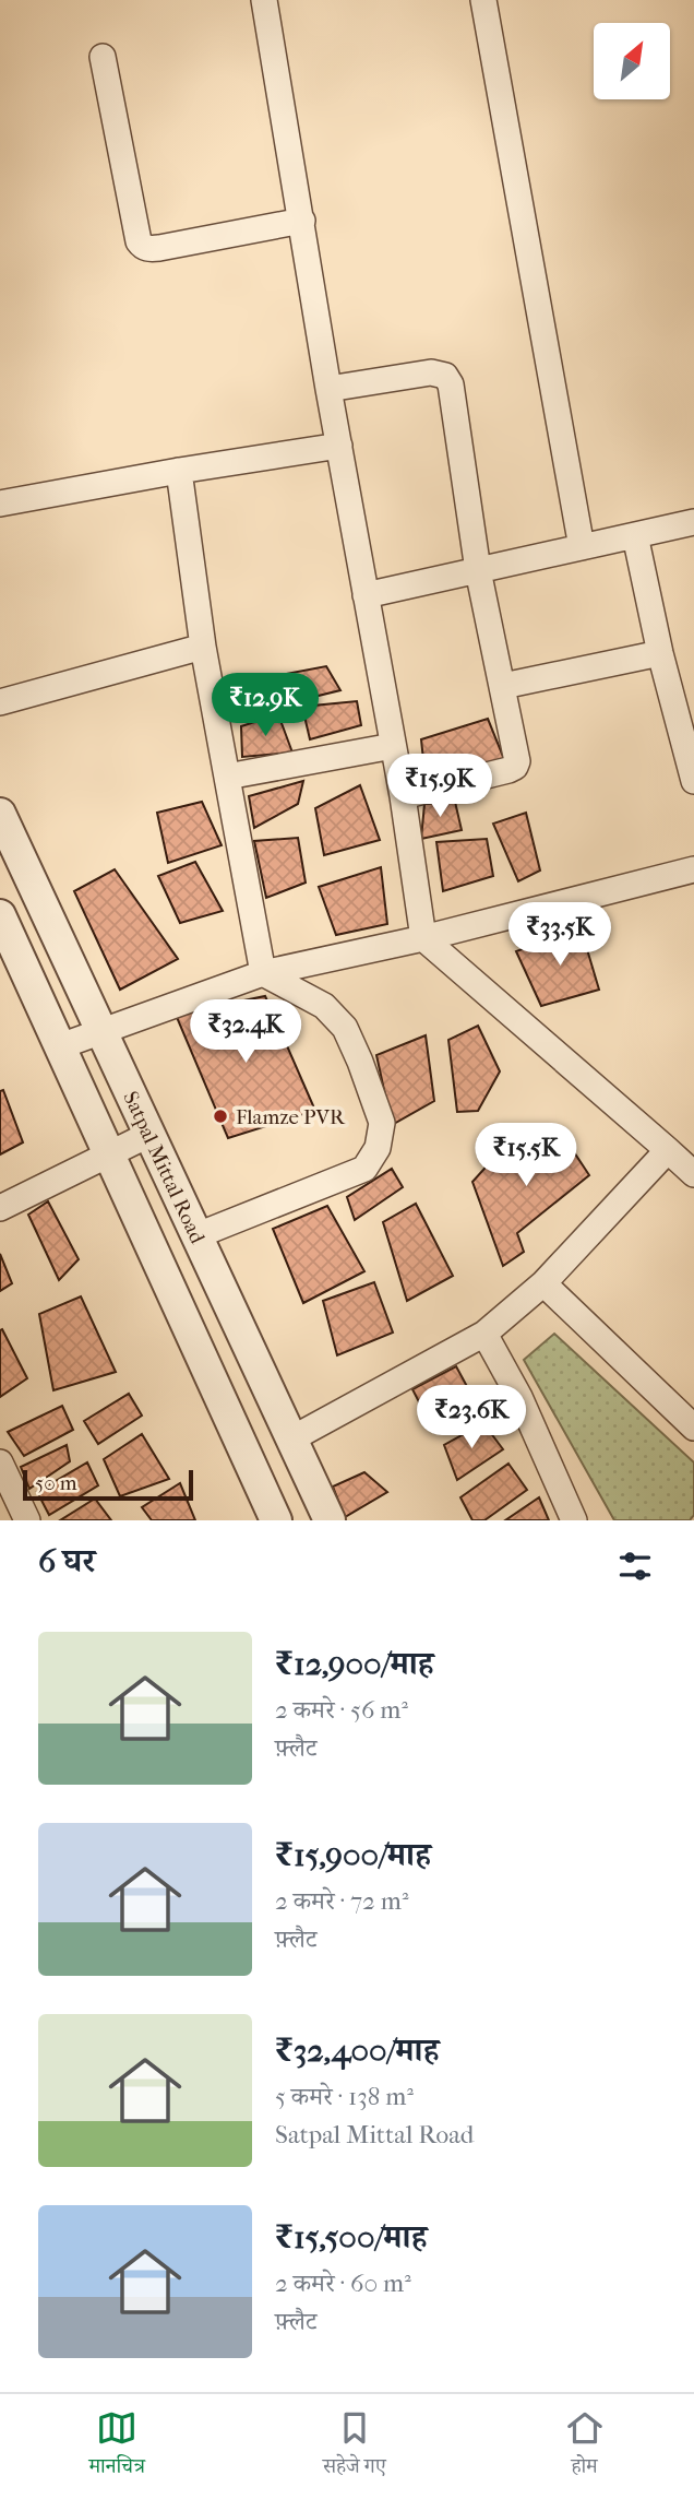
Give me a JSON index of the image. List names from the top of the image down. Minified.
{"streets":{"street":["Satpal Mittal Road"]},"places":["Flamze PVR"],"scale_bar":"50 m","north":"top right","page":{"price":["₹12.9K","₹15.9K","₹33.5K","₹32.4K","₹15.5K","₹23.6K"],"scale":"50 m","heading":"6 घर","list":[{"name":"₹12,900/माह","note":"2 कमरे · 56 m² · फ़्लैट"},{"name":"₹15,900/माह","note":"2 कमरे · 72 m² · फ़्लैट"},{"name":"₹32,400/माह","note":"5 कमरे · 138 m² · Satpal Mittal Road"},{"name":"₹15,500/माह","note":"2 कमरे · 60 m² · फ़्लैट"}],"tabs":["मानचित्र","सहेजे गए","होम"]}}
